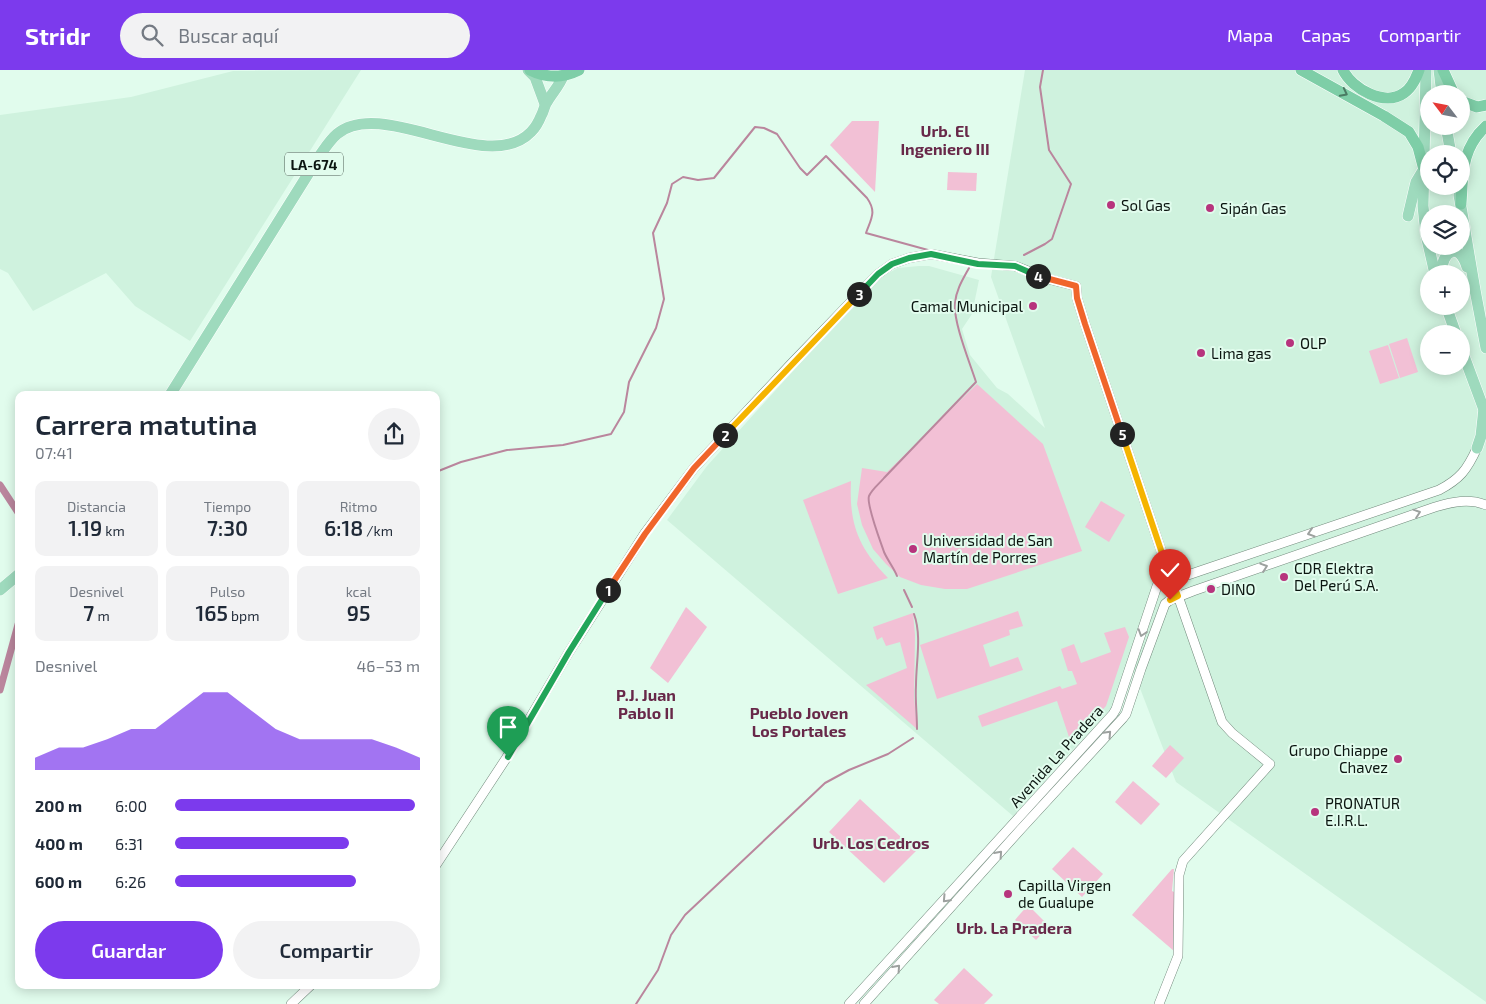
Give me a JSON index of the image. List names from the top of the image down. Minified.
{"streets":{"main road":["LA-674"],"street":["Avenida La Pradera"]},"districts":["Urb. El Ingeniero III","P.J. Juan Pablo II","Pueblo Joven Los Portales","Urb. Los Cedros","Urb. La Pradera"],"places":["Sol Gas","Sipán Gas","Camal Municipal","OLP","Lima gas","Universidad de San Martín de Porres","CDR Elektra Del Perú S.A.","DINO","Grupo Chiappe Chavez","PRONATUR E.I.R.L.","Capilla Virgen de Gualupe"],"north":"top left","page":{"header":"Stridr","search":"Buscar aquí","nav":["Mapa","Capas","Compartir"],"map_buttons":["+","−"],"pins":["4","3","5","2","1"],"heading":["Carrera matutina","07:41"],"stats":[["Distancia","1.19 km"],["Tiempo","7:30"],["Ritmo","6:18 /km"],["Desnivel","7 m"],["Pulso","165 bpm"],["kcal","95"]],"chart":["Desnivel","46–53 m"],"list":[{"name":"200 m","note":"6:00"},{"name":"400 m","note":"6:31"},{"name":"600 m","note":"6:26"}],"buttons":["Guardar","Compartir"]}}
